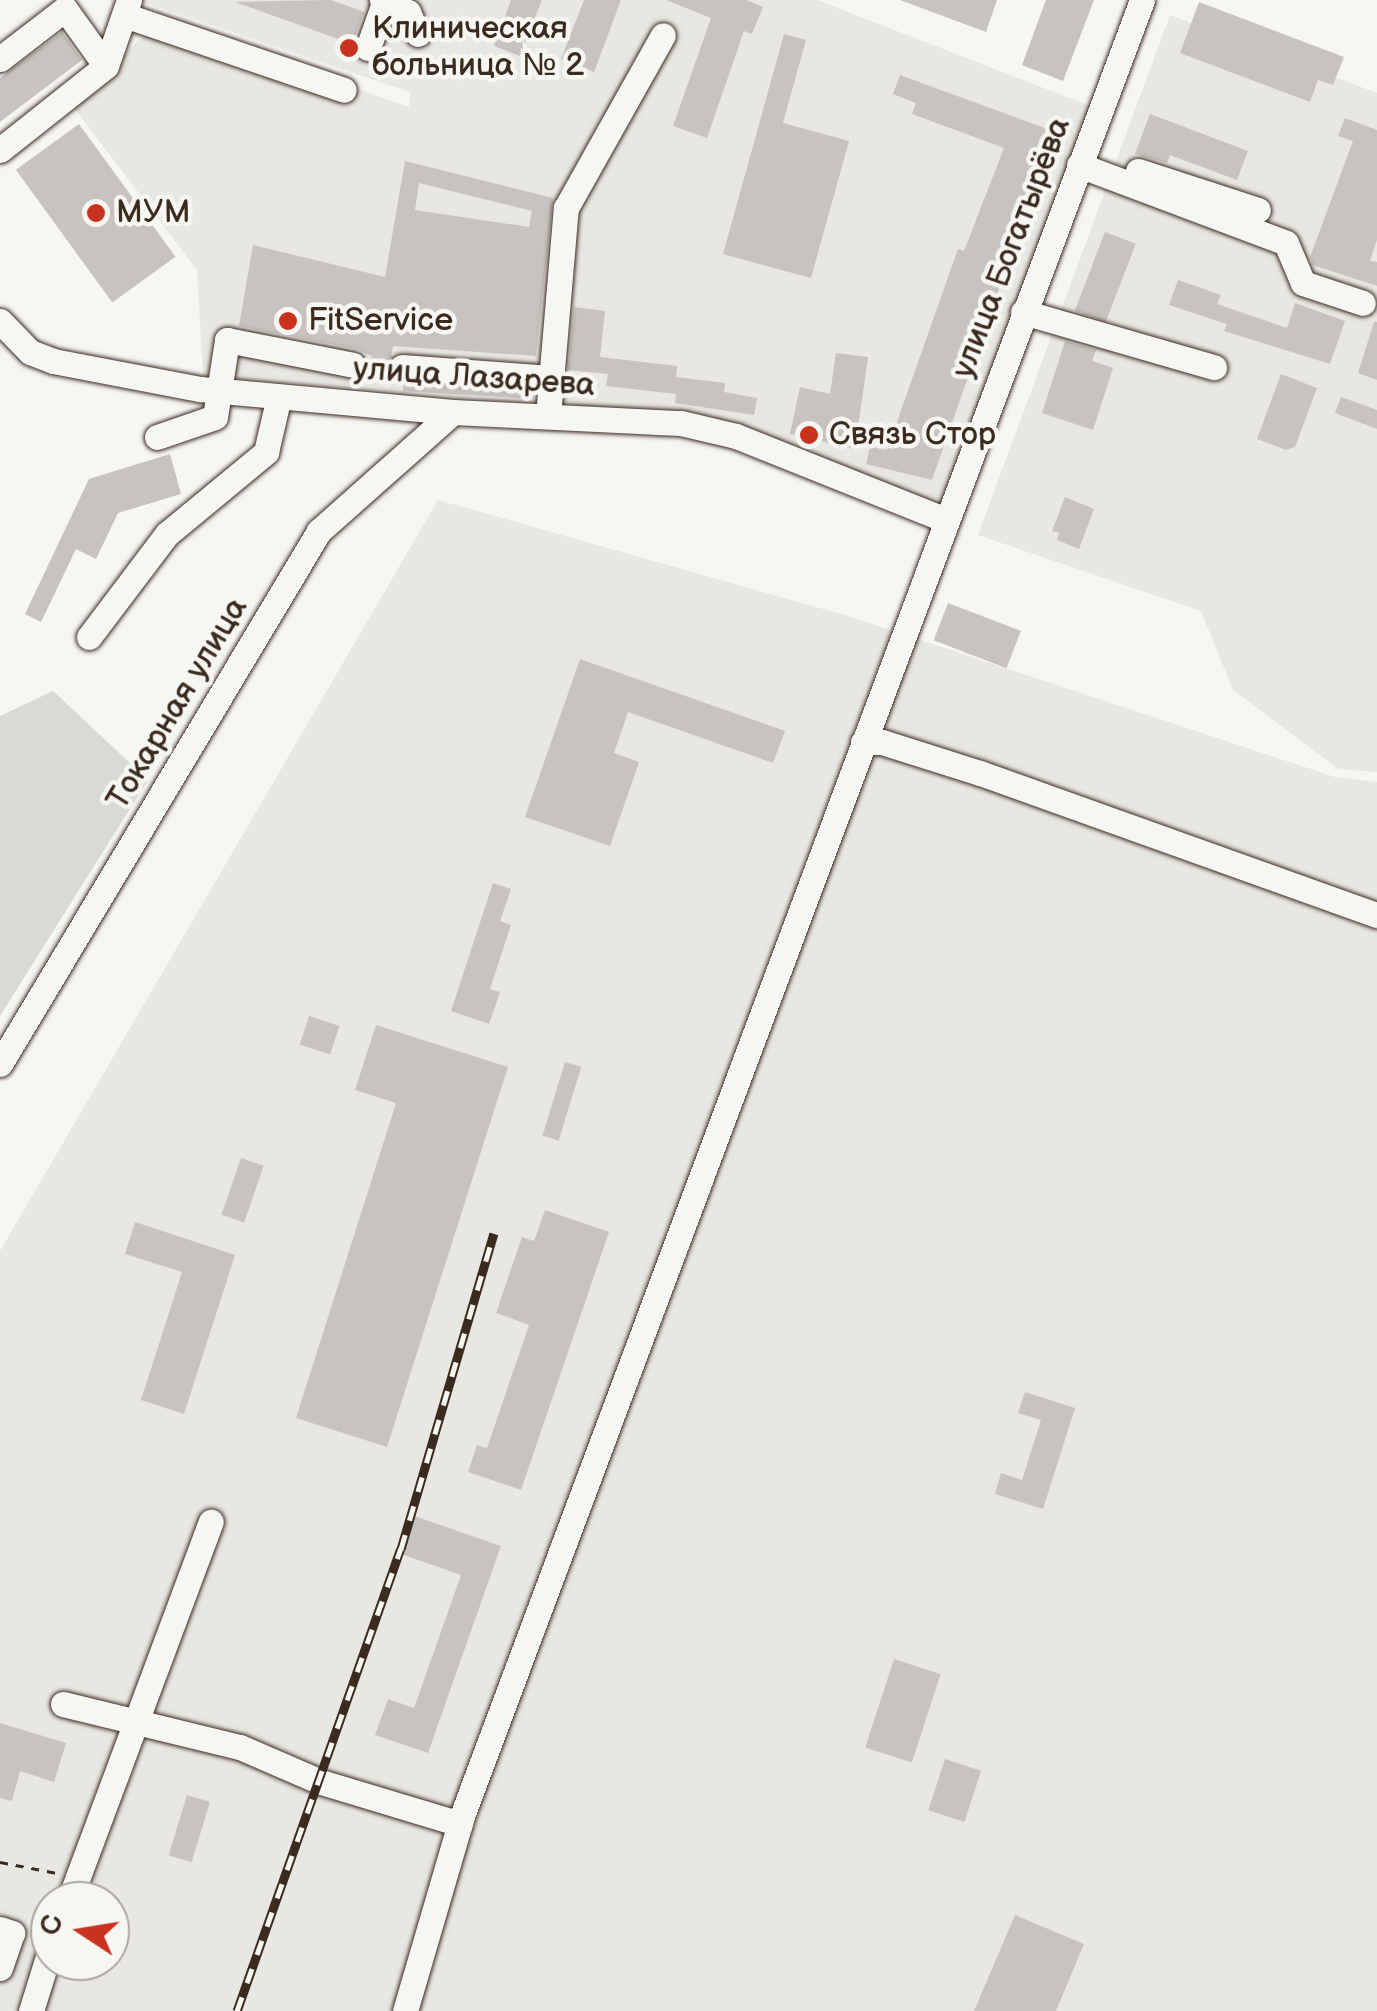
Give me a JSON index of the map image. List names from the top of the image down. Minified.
{"streets":{"street":["улица Богатырёва","улица Лазарева","Токарная улица"]},"crossings":[["улица Богатырёва","улица Лазарева"],["улица Лазарева","Токарная улица"]],"places":["Клиническая больница № 2","МУМ","FitService","Связь Стор"],"north":"left"}
